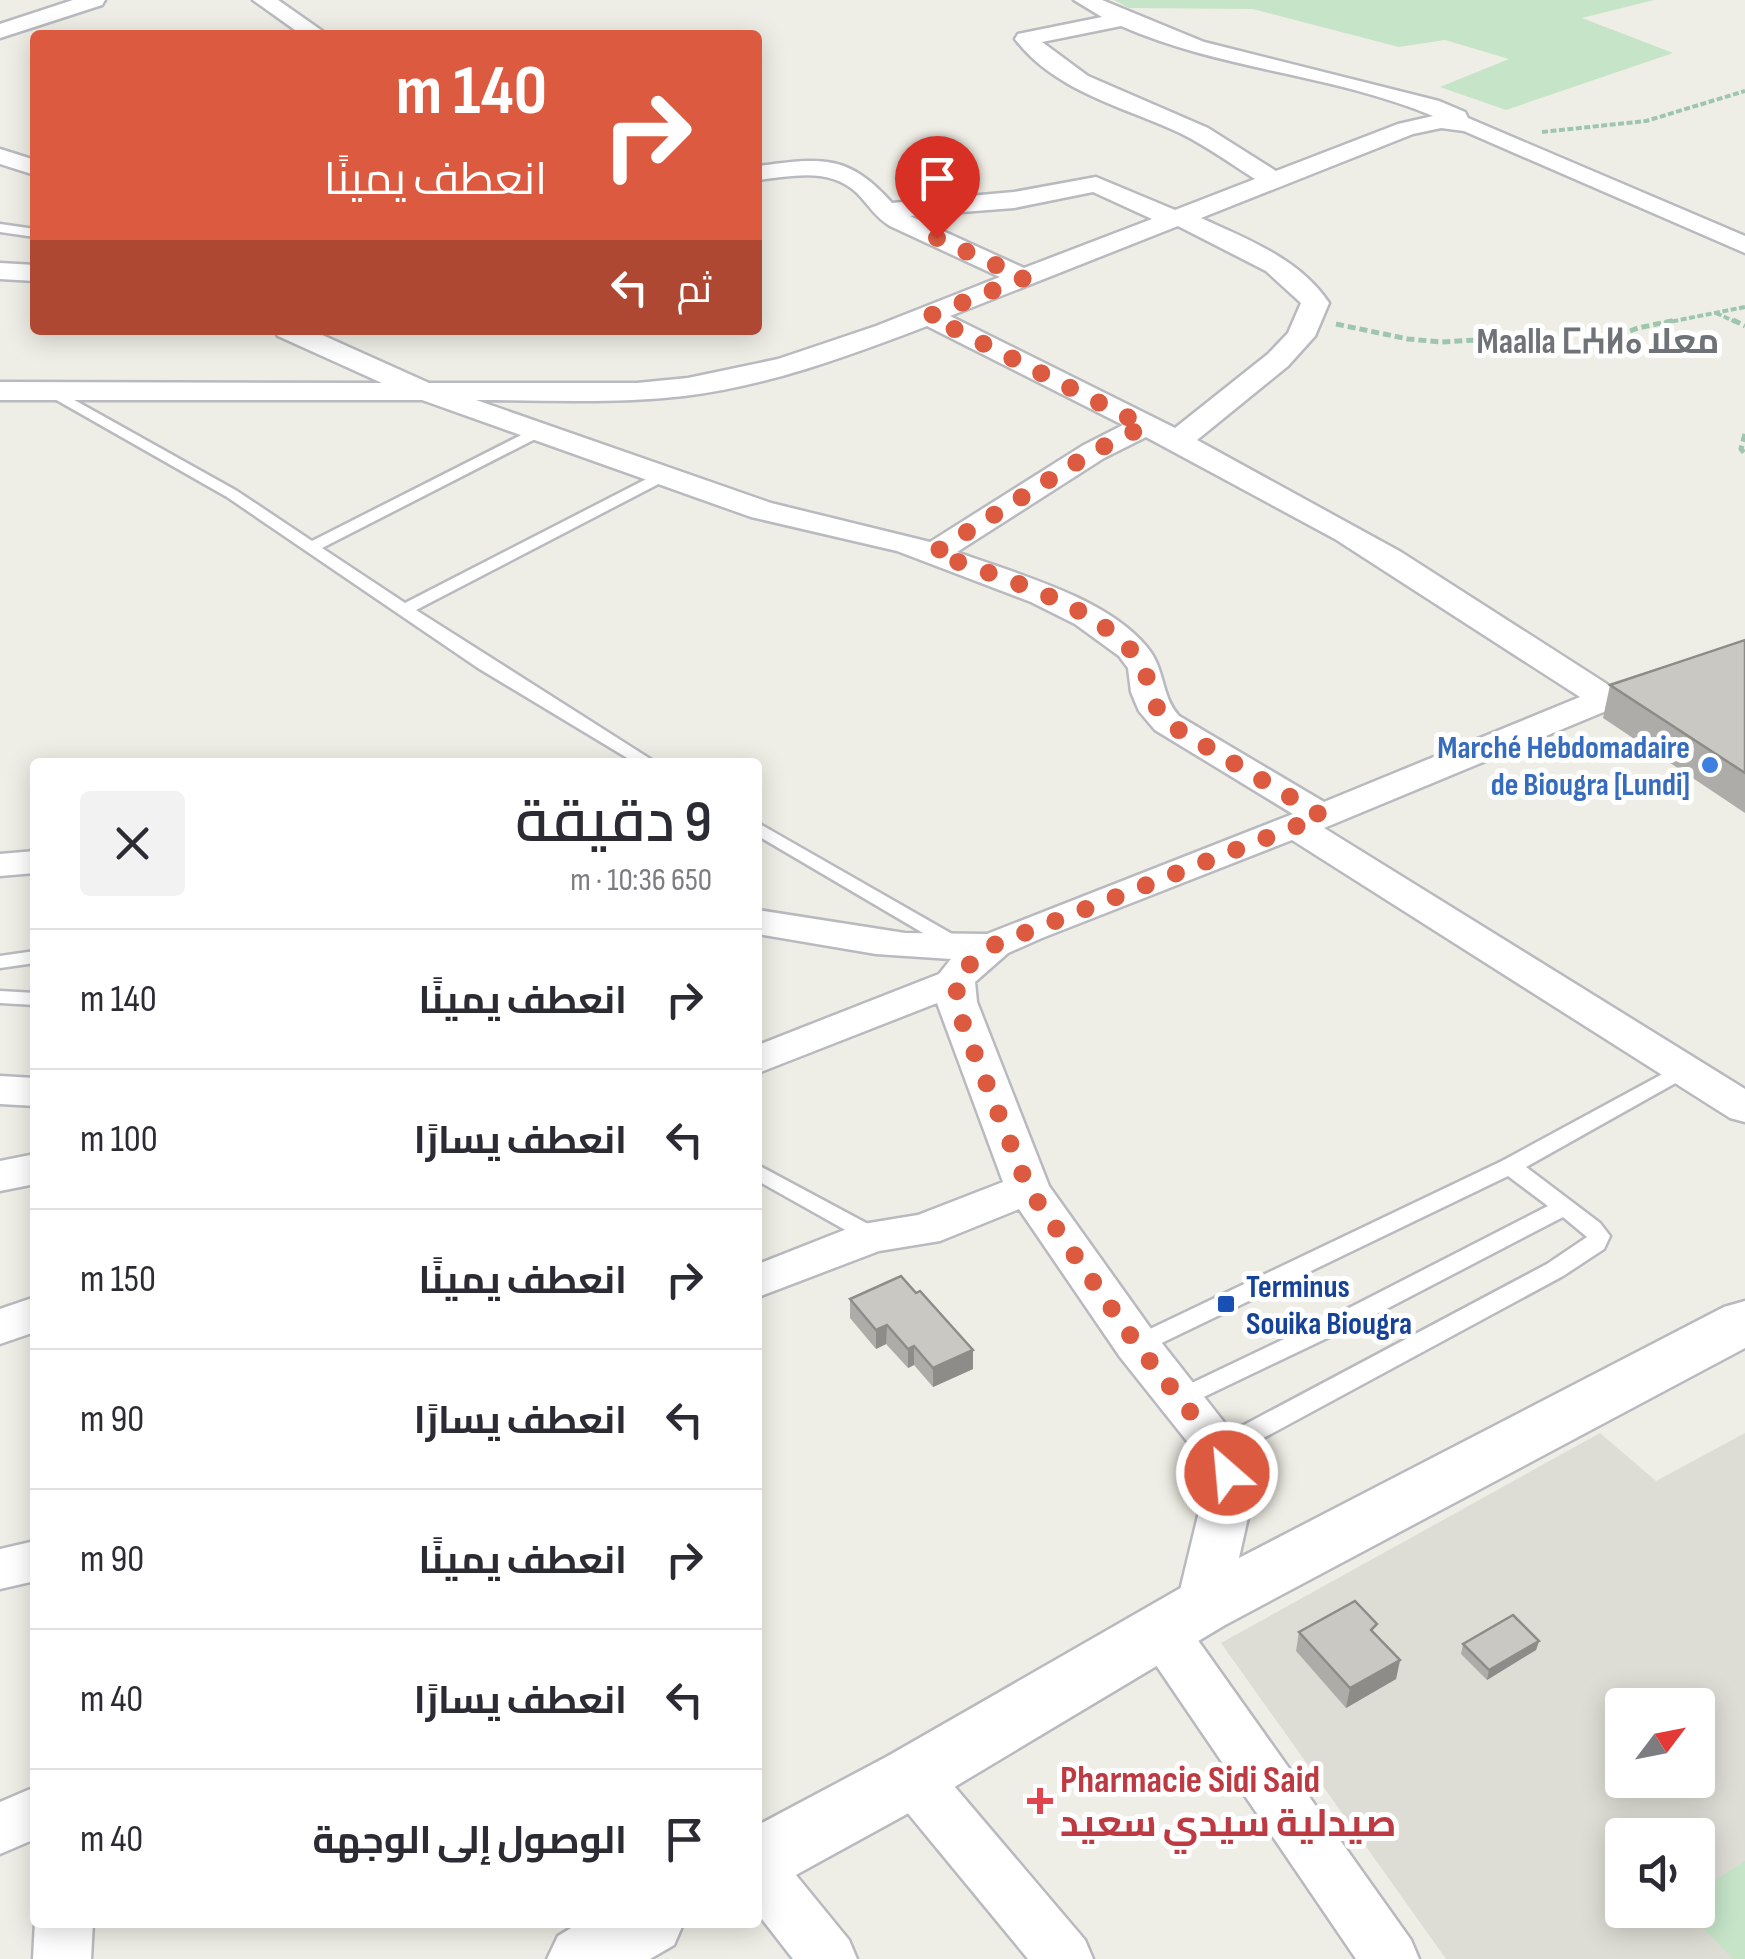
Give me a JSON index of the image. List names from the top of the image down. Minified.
{"districts":["Maalla ⵎⵄⵍⴰ معلا"],"places":{"other":["Marché Hebdomadaire de Biougra [Lundi]"],"transit":["Terminus Souika Biougra"],"health":["Pharmacie Sidi Said صيدلية سيدي سعيد"]},"north":"top right","page":{"turn":["140 m","انعطف يمينًا"],"then":"ثم","heading":["9 دقيقة","650 m · 10:36"],"list":[{"name":"انعطف يمينًا","value":"140 m"},{"name":"انعطف يسارًا","value":"100 m"},{"name":"انعطف يمينًا","value":"150 m"},{"name":"انعطف يسارًا","value":"90 m"},{"name":"انعطف يمينًا","value":"90 m"},{"name":"انعطف يسارًا","value":"40 m"},{"name":"الوصول إلى الوجهة","value":"40 m"}]}}
